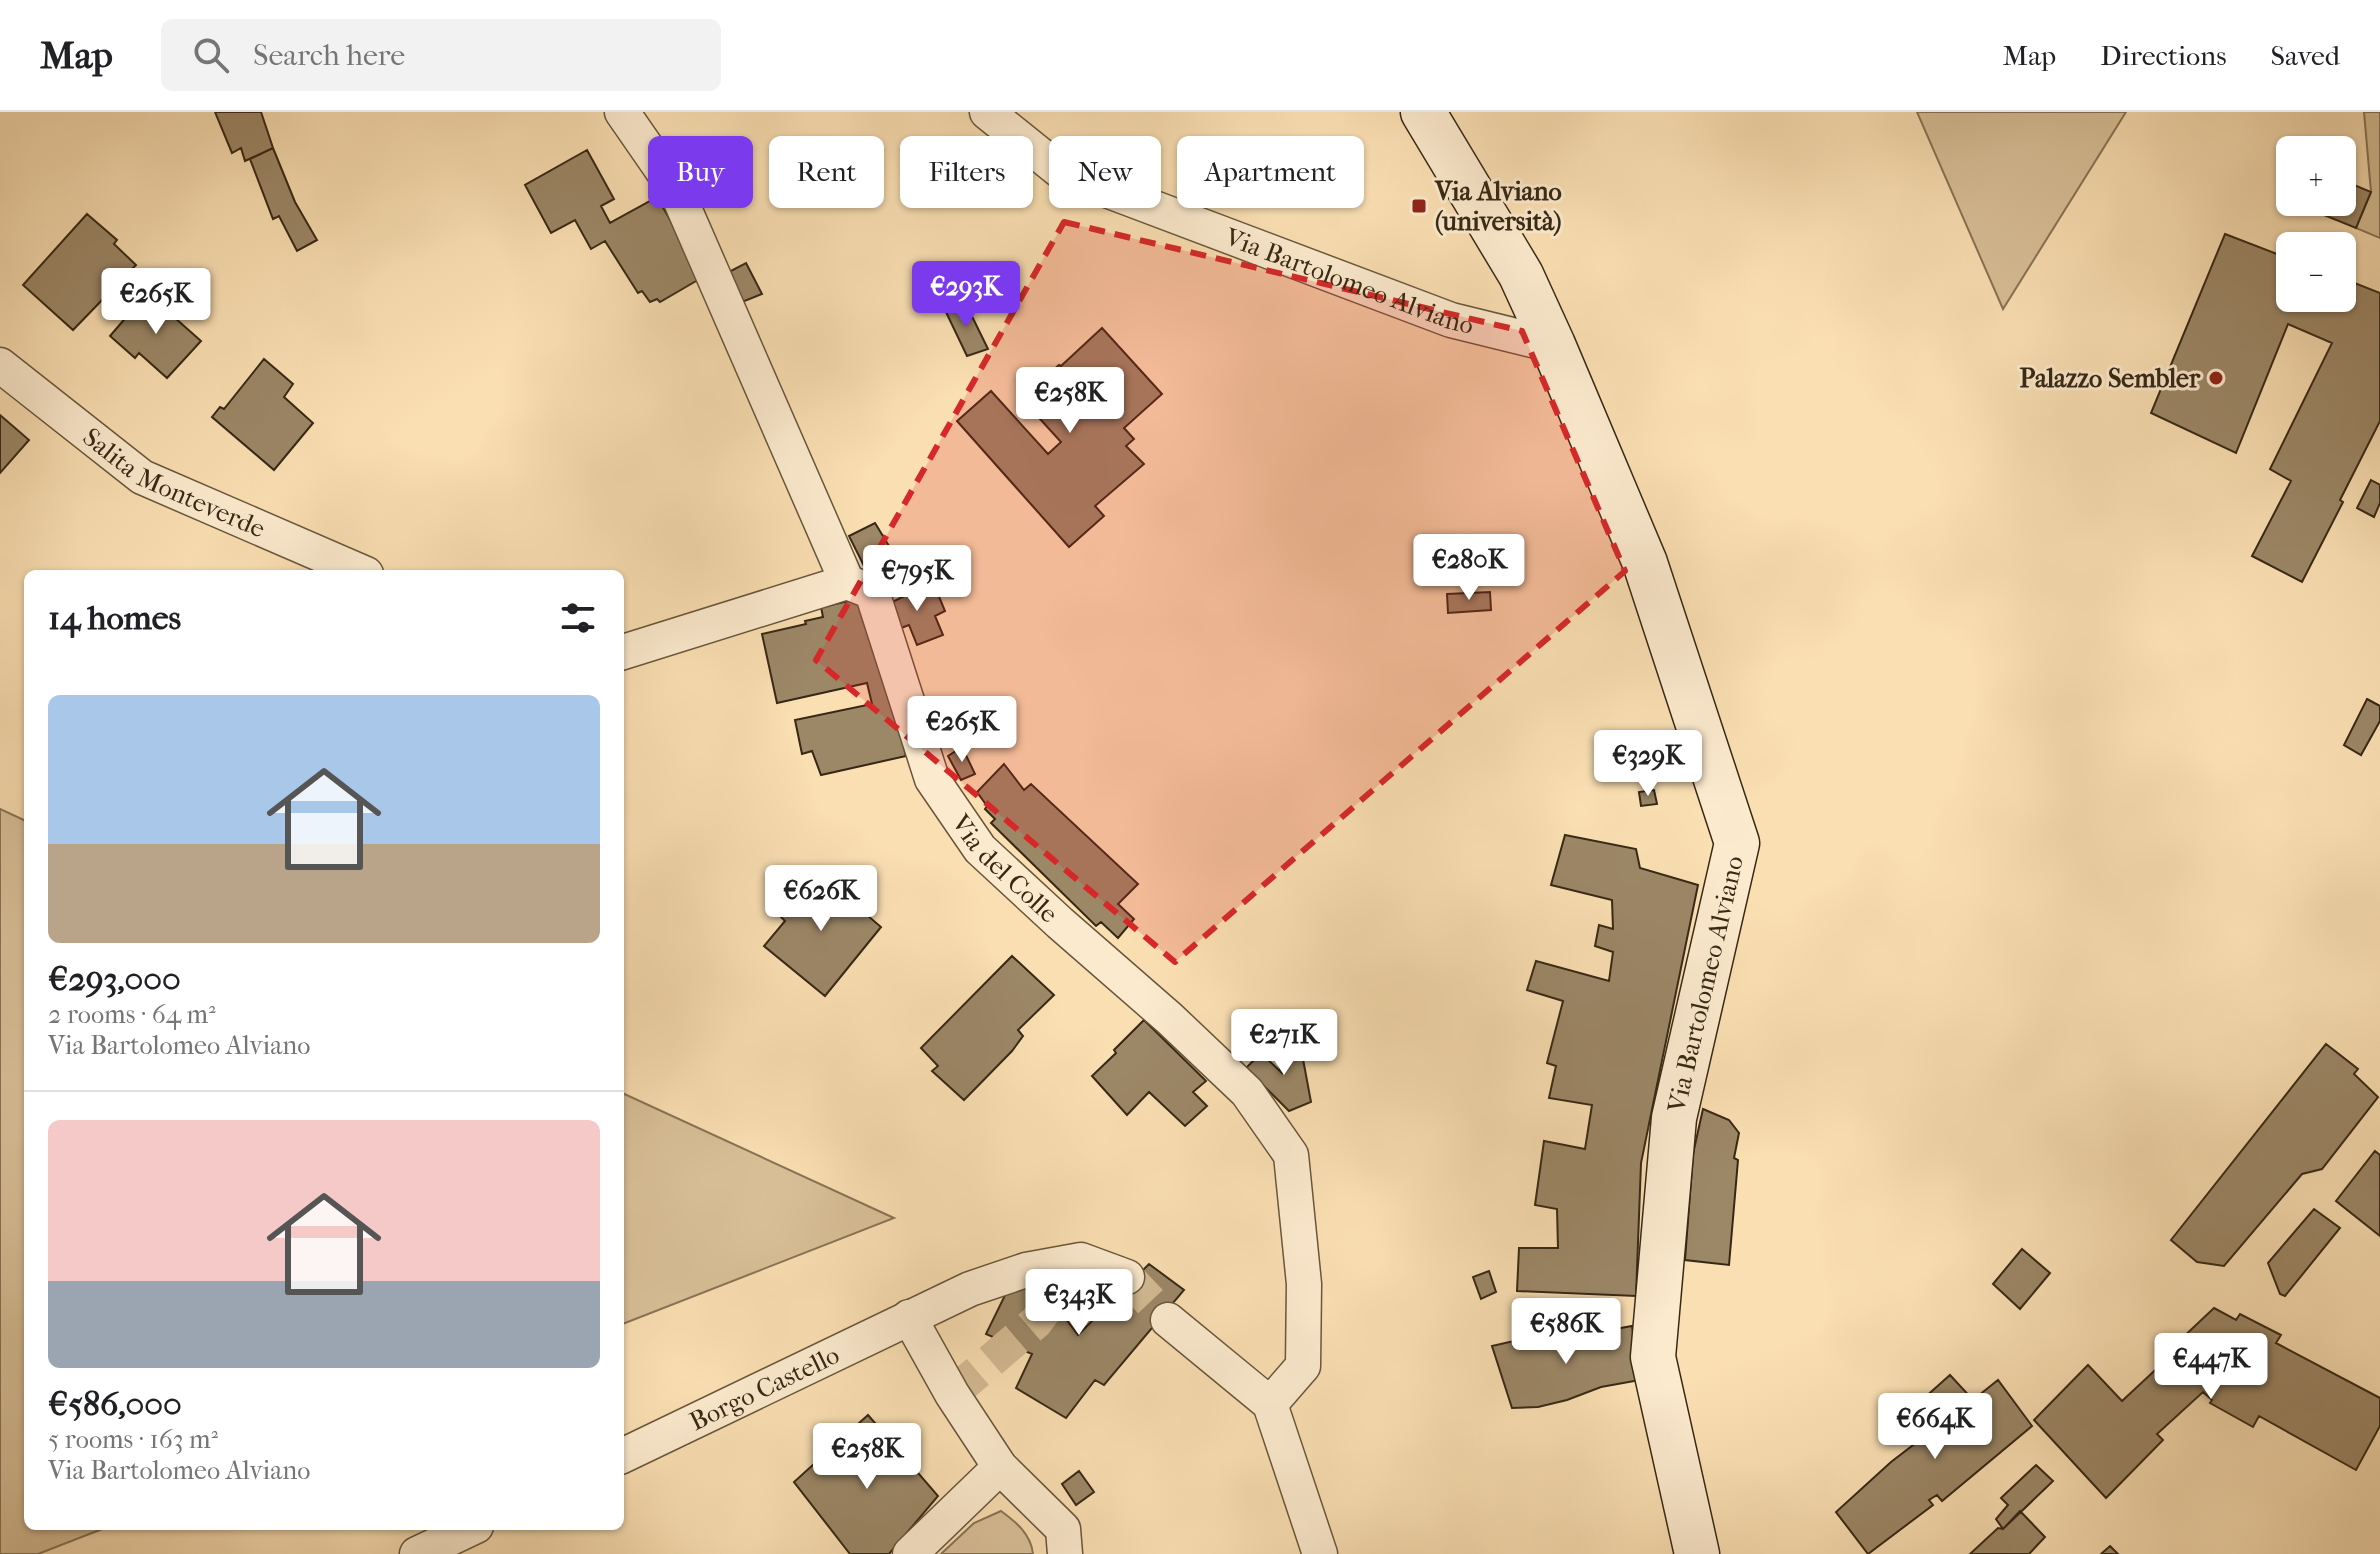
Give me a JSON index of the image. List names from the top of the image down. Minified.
{"streets":{"main road":["Via Bartolomeo Alviano"],"street":["Salita Monteverde","Via del Colle","Borgo Castello"]},"places":{"transit":["Via Alviano (università)"],"other":["Palazzo Sembler"]},"page":{"header":"Map","search":"Search here","nav":["Map","Directions","Saved"],"map_buttons":["+","−"],"chip":["Buy","Rent","Filters","New","Apartment"],"price":["€293K","€265K","€258K","€280K","€795K","€265K","€329K","€626K","€271K","€343K","€586K","€447K","€664K","€258K"],"heading":"14 homes","list":[{"name":"€293,000","note":"2 rooms · 64 m² · Via Bartolomeo Alviano"},{"name":"€586,000","note":"5 rooms · 163 m² · Via Bartolomeo Alviano"}]}}
